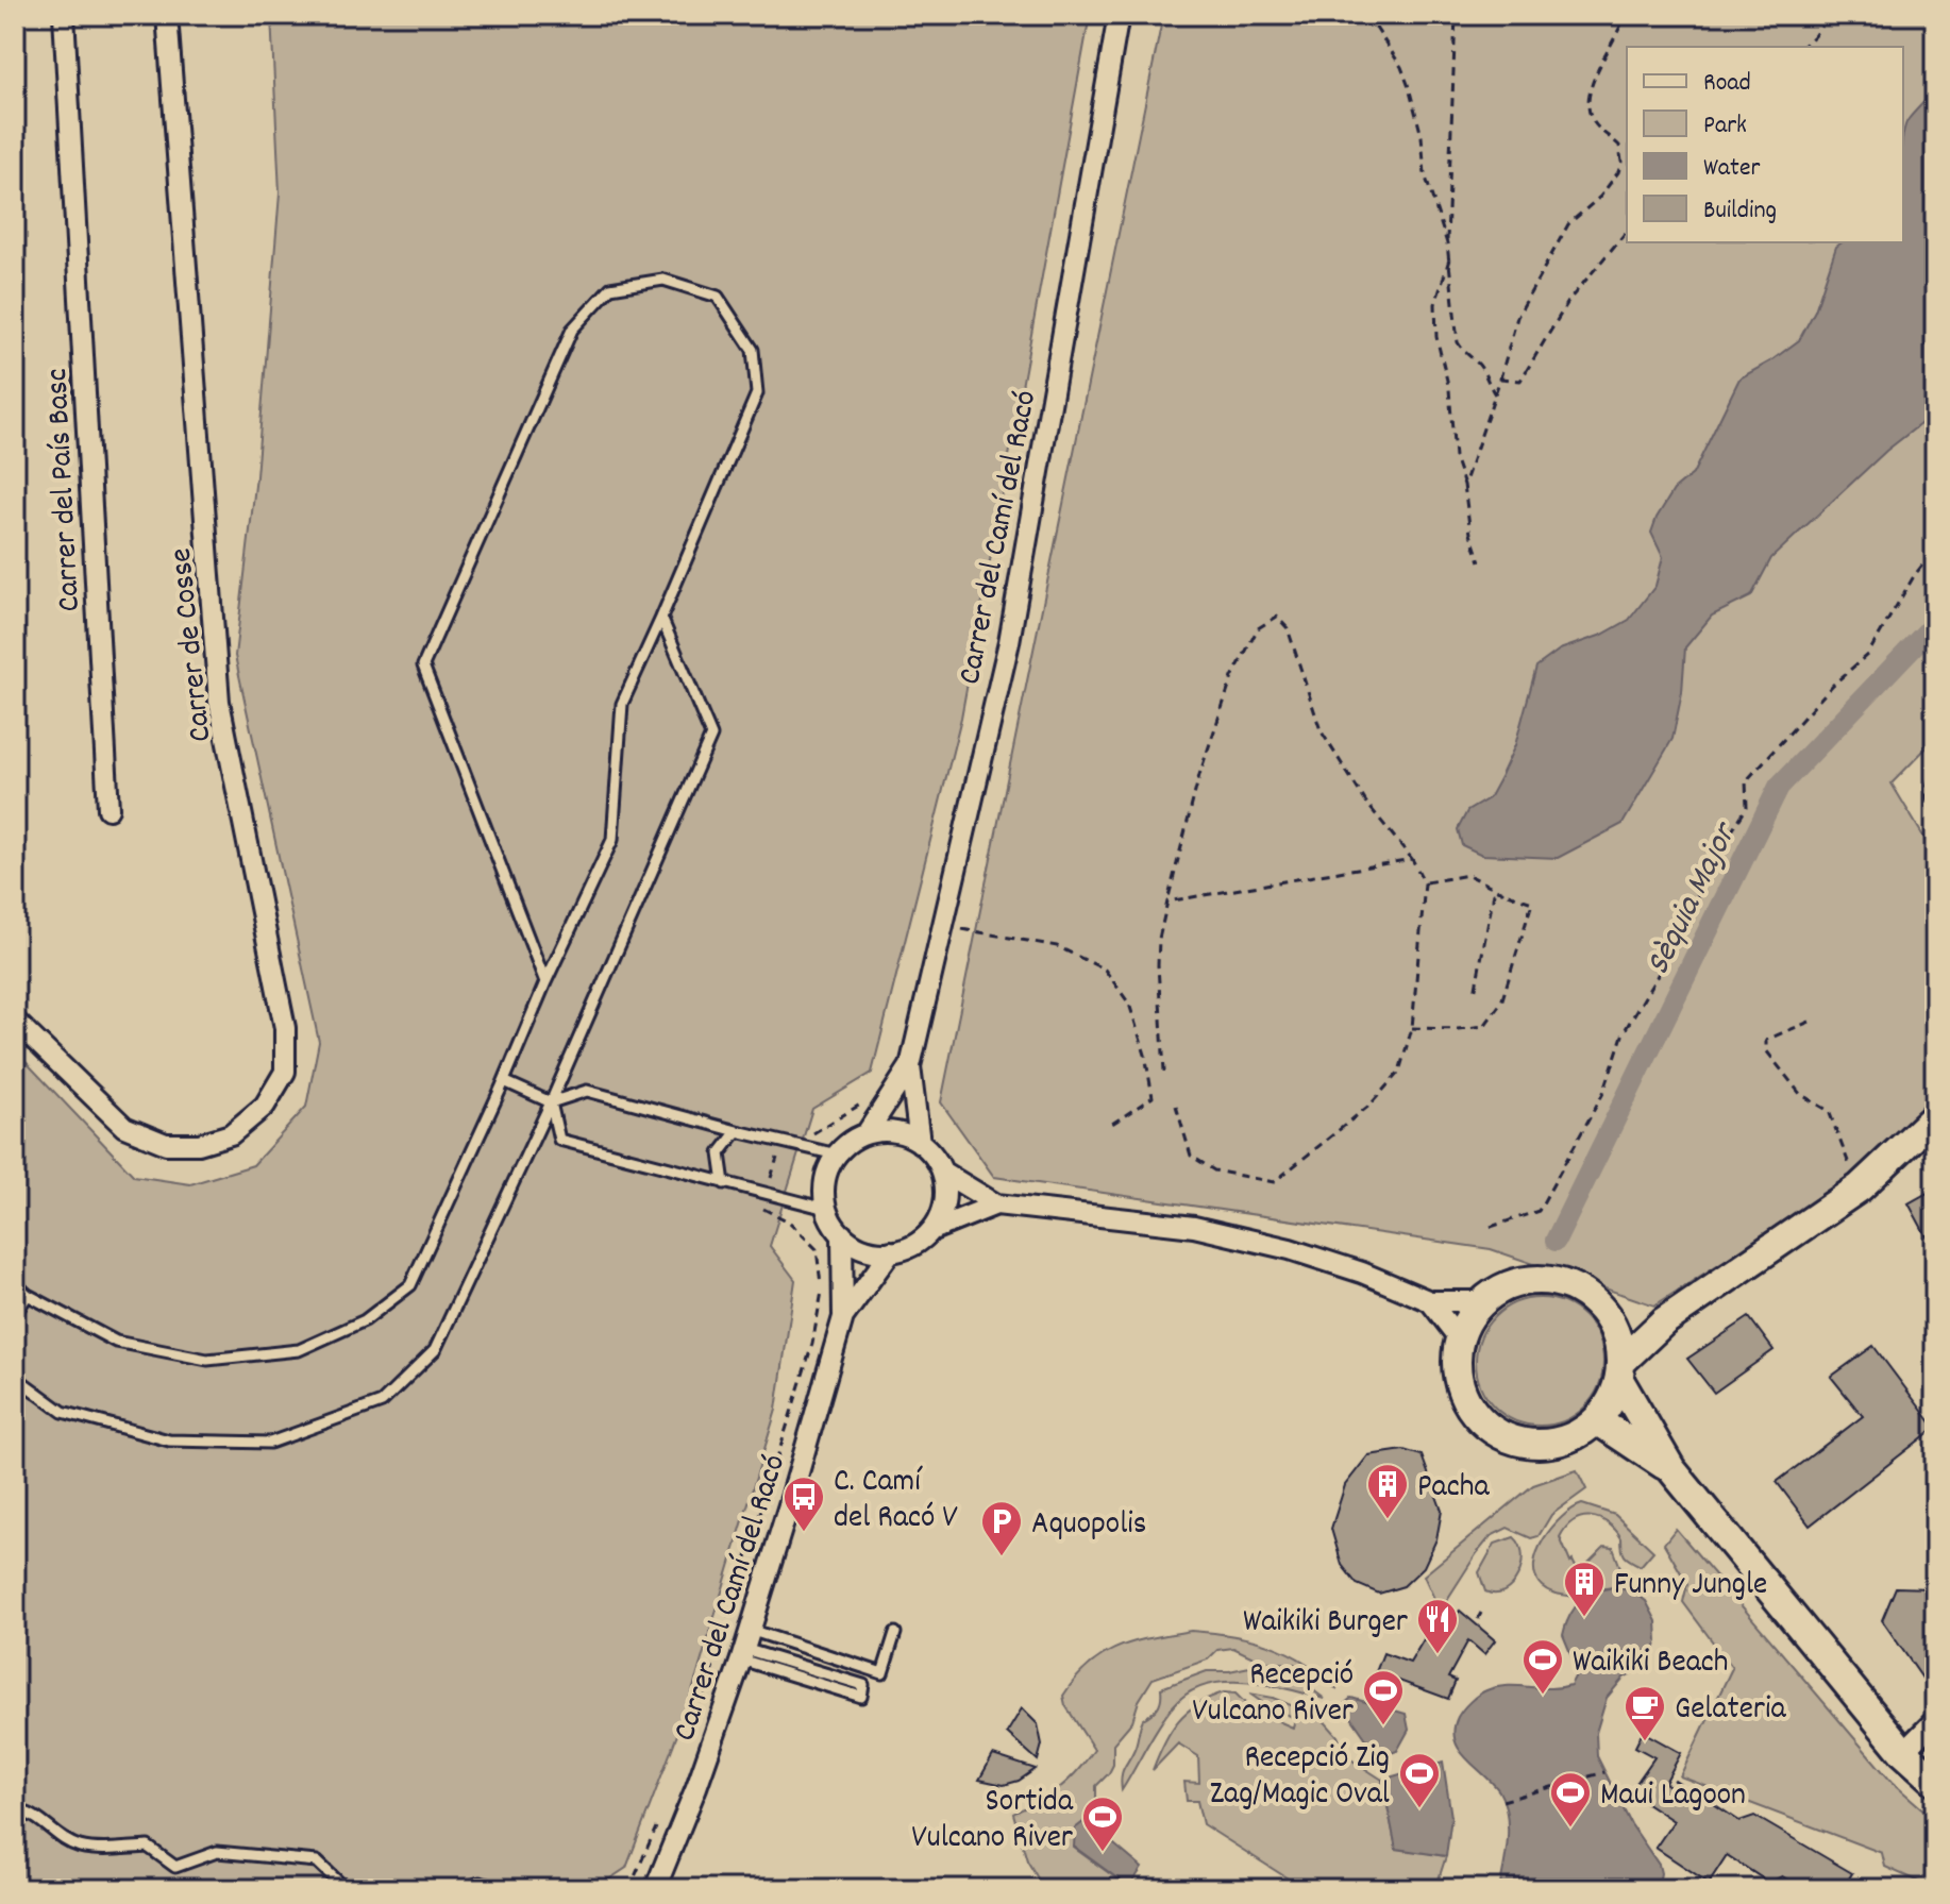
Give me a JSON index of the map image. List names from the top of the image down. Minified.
{"streets":{"street":["Carrer del País Basc","Carrer del Camí del Racó","Carrer de Cosse"]},"water":["Sèquia Major"],"places":{"building":["Pacha","Funny Jungle"],"bus stop":["C. Camí del Racó V"],"parking":["Aquopolis"],"restaurant":["Waikiki Burger"],"sports":["Waikiki Beach","Recepció Vulcano River","Recepció Zig Zag/Magic Oval","Maui Lagoon","Sortida Vulcano River"],"cafe":["Gelateria"]},"legend":["Road","Park","Water","Building"]}
